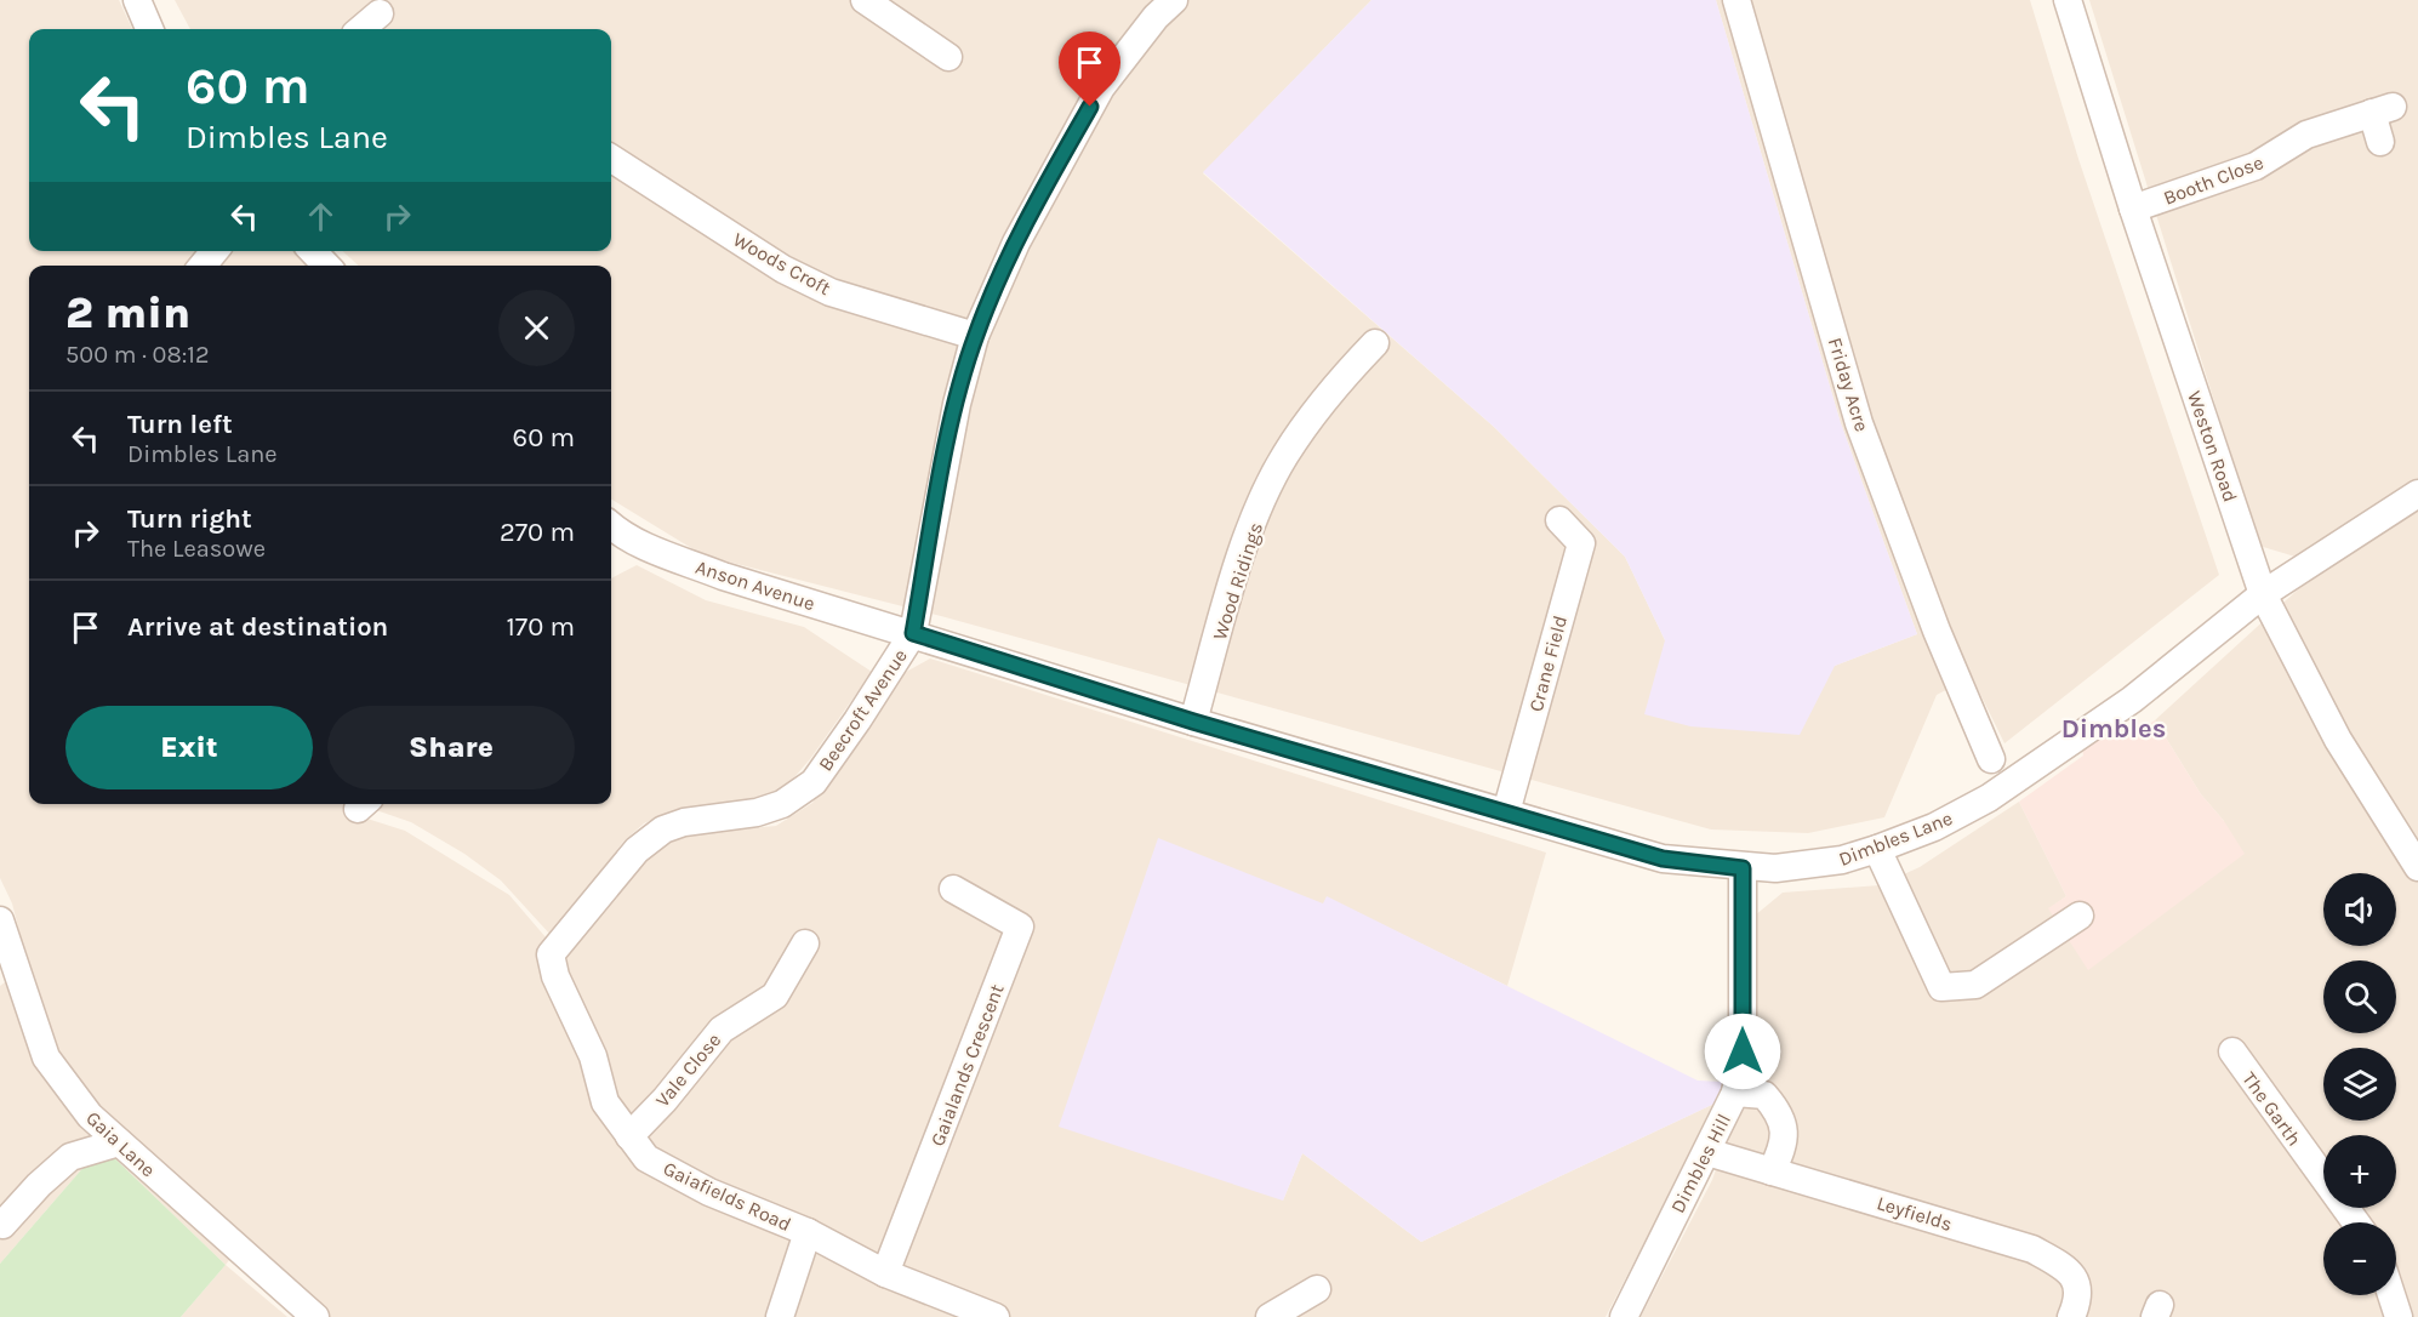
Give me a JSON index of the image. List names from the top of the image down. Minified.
{"streets":{"street":["Booth Close","Woods Croft","Friday Acre","Weston Road","Wood Ridings","Anson Avenue","Crane Field","Beecroft Avenue","Dimbles Lane","Gaialands Crescent","Vale Close","The Garth","Gaia Lane","Dimbles Hill","Gaiafields Road","Leyfields"]},"crossings":[["Booth Close","Weston Road"],["Friday Acre","Dimbles Lane"],["Weston Road","Dimbles Lane"],["Wood Ridings","Dimbles Lane"],["Anson Avenue","Beecroft Avenue"],["Anson Avenue","Dimbles Lane"],["Crane Field","Dimbles Lane"],["Beecroft Avenue","Dimbles Lane"],["Beecroft Avenue","Gaiafields Road"],["Dimbles Lane","Dimbles Hill"],["Gaialands Crescent","Gaiafields Road"],["Vale Close","Gaiafields Road"],["Dimbles Hill","Leyfields"]],"districts":["Dimbles"],"page":{"turn":["60 m","Dimbles Lane"],"heading":["2 min","500 m · 08:12"],"list":[{"name":"Turn left","note":"Dimbles Lane","value":"60 m"},{"name":"Turn right","note":"The Leasowe","value":"270 m"},{"name":"Arrive at destination","value":"170 m"}],"buttons":["Exit","Share"],"map_buttons":["+","−"]}}
